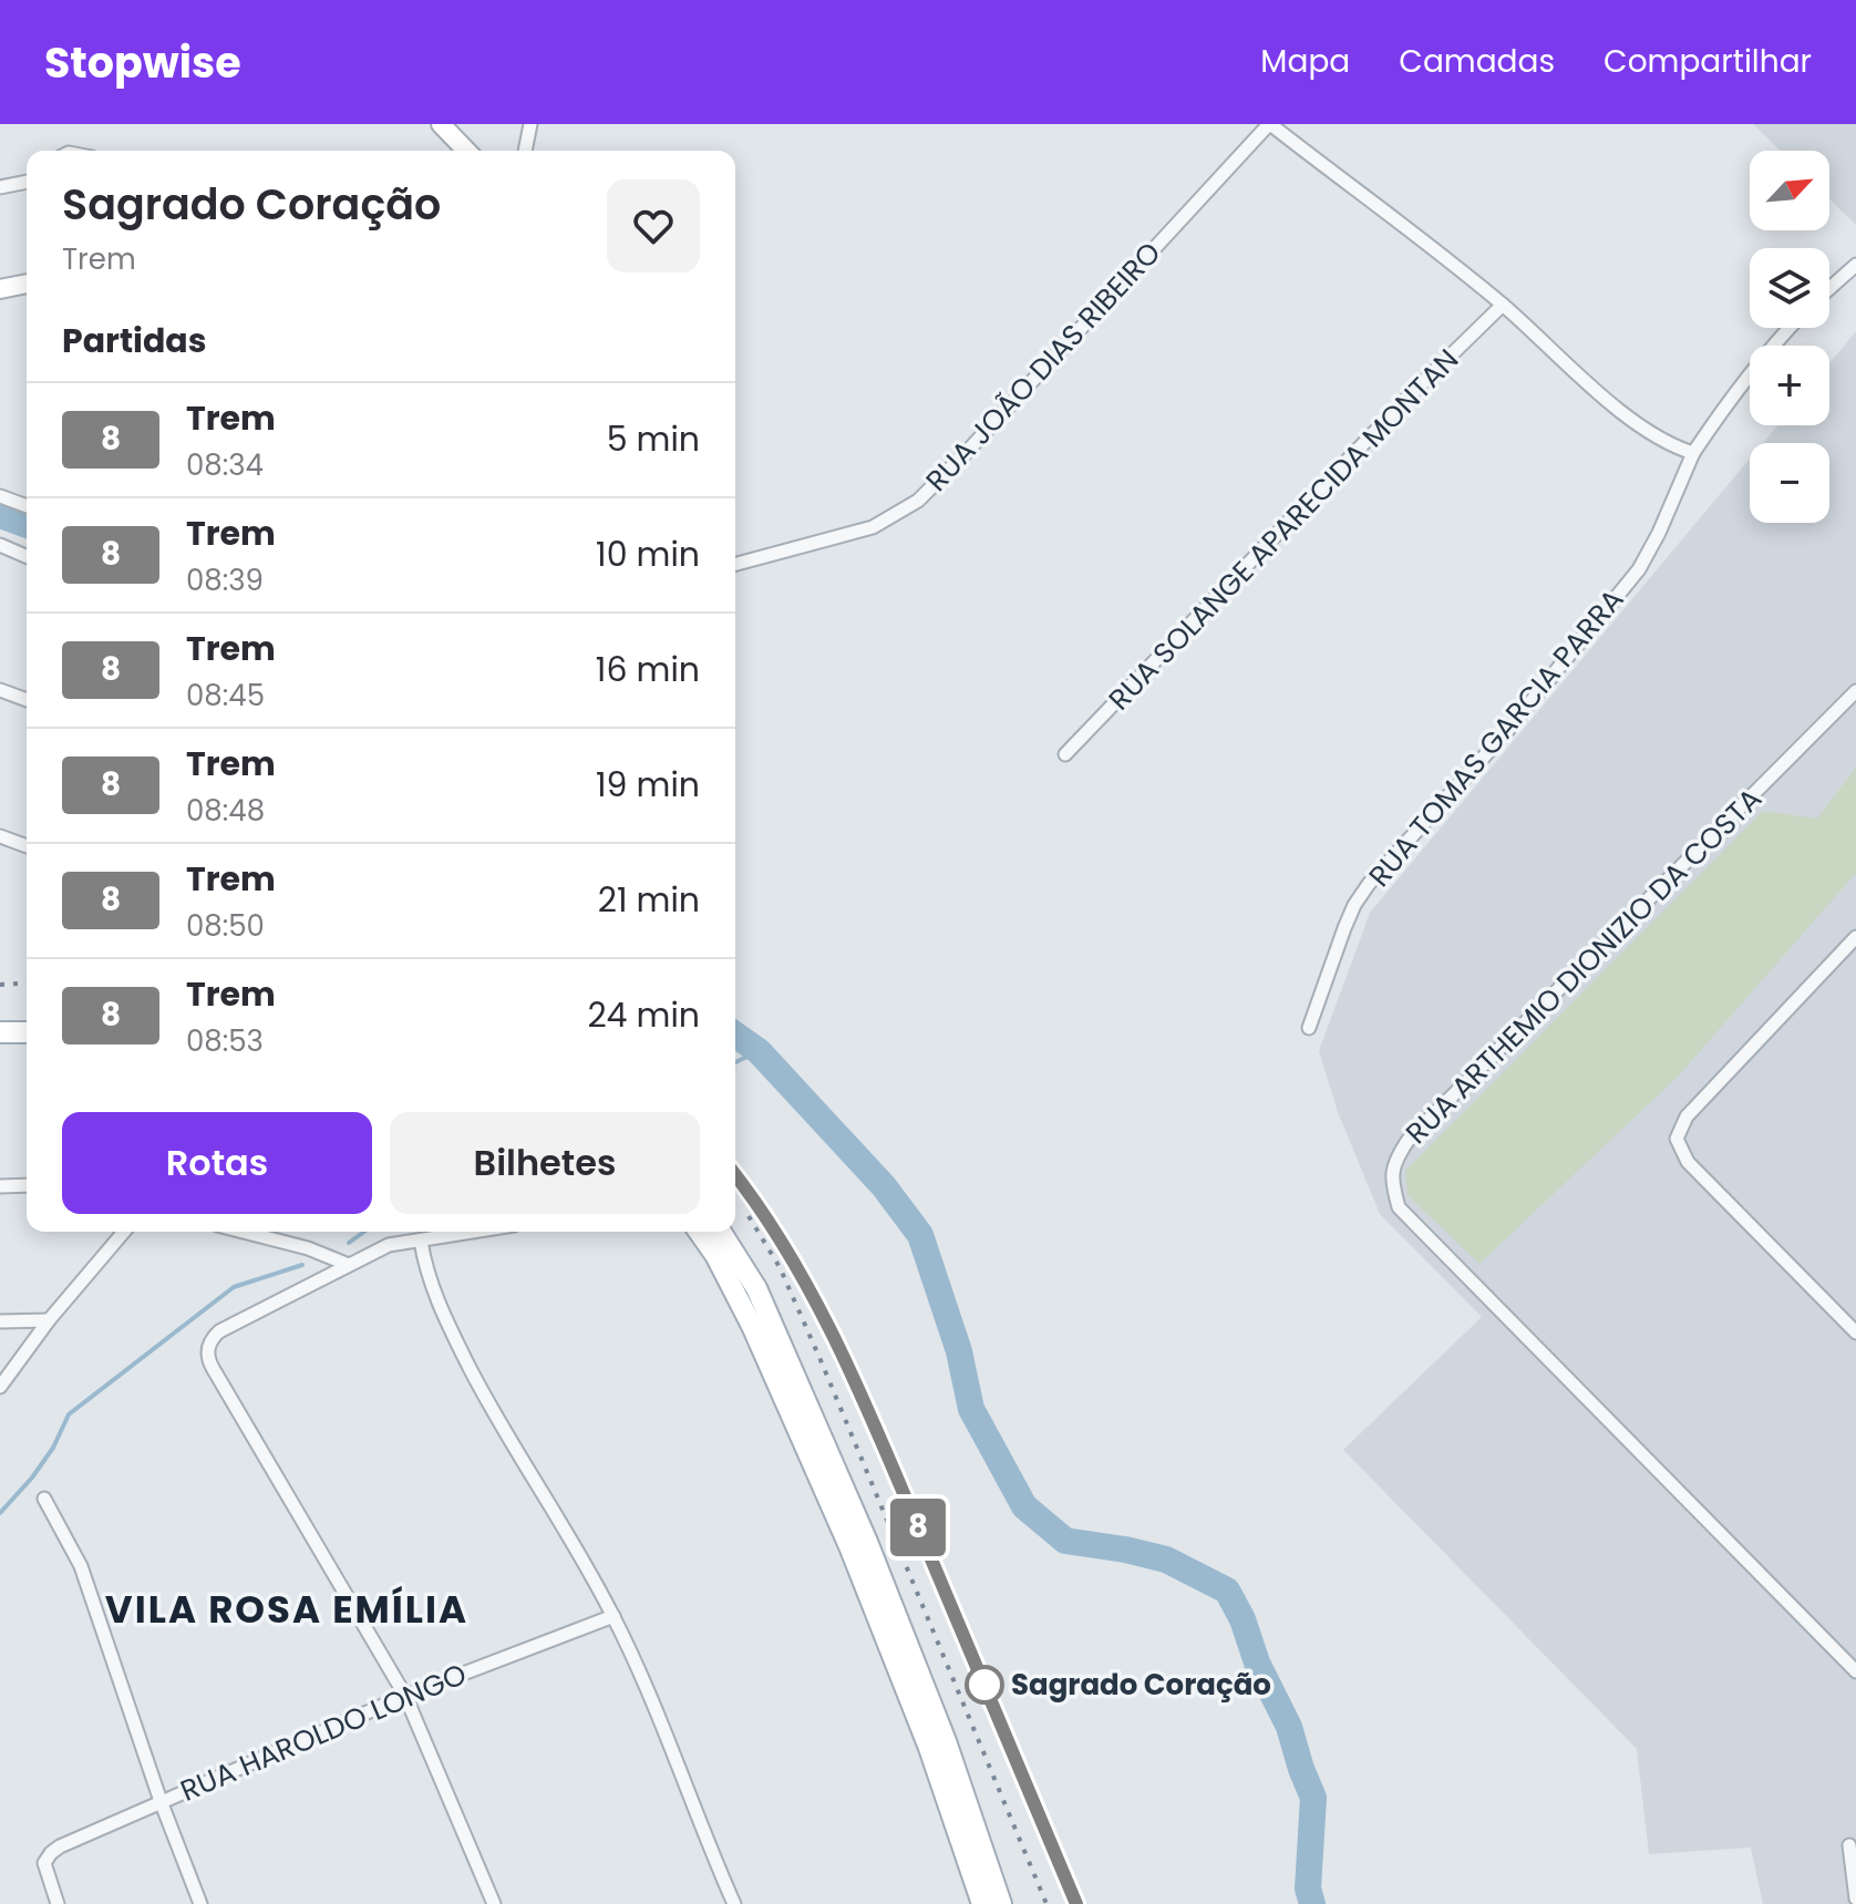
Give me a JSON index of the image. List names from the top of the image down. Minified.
{"streets":{"street":["RUA JOÃO DIAS RIBEIRO","RUA SOLANGE APARECIDA MONTAN","RUA TOMAS GARCIA PARRA","RUA ARTHEMIO DIONIZIO DA COSTA","RUA HAROLDO LONGO"]},"districts":["VILA ROSA EMÍLIA"],"places":["Sagrado Coração"],"north":"top right","page":{"header":"Stopwise","nav":["Mapa","Camadas","Compartilhar"],"on_map":"8","map_buttons":["+","−"],"heading":[["Sagrado Coração","Trem"],"Partidas"],"list":[{"mark":"8","name":"Trem","note":"08:34","value":"5 min"},{"mark":"8","name":"Trem","note":"08:39","value":"10 min"},{"mark":"8","name":"Trem","note":"08:45","value":"16 min"},{"mark":"8","name":"Trem","note":"08:48","value":"19 min"},{"mark":"8","name":"Trem","note":"08:50","value":"21 min"},{"mark":"8","name":"Trem","note":"08:53","value":"24 min"}],"buttons":["Rotas","Bilhetes"]}}
